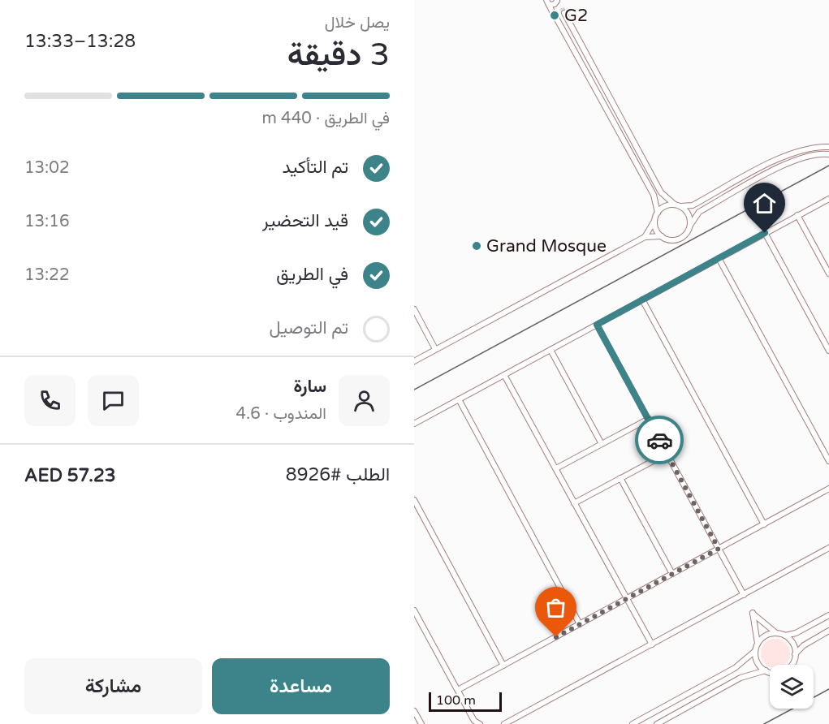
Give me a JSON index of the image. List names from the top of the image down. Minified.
{"places":["G2","Grand Mosque"],"scale_bar":"100 m","page":{"heading":["3 دقيقة","يصل خلال","13:28–13:33"],"panel":["سارة","المندوب · 4.6","الطلب #8926","AED 57.23"],"bar":"في الطريق · 440 m","list":[["تم التأكيد","13:02"],["قيد التحضير","13:16"],["في الطريق","13:22"],"تم التوصيل"],"buttons":["مساعدة","مشاركة"],"scale":"100 m"}}
